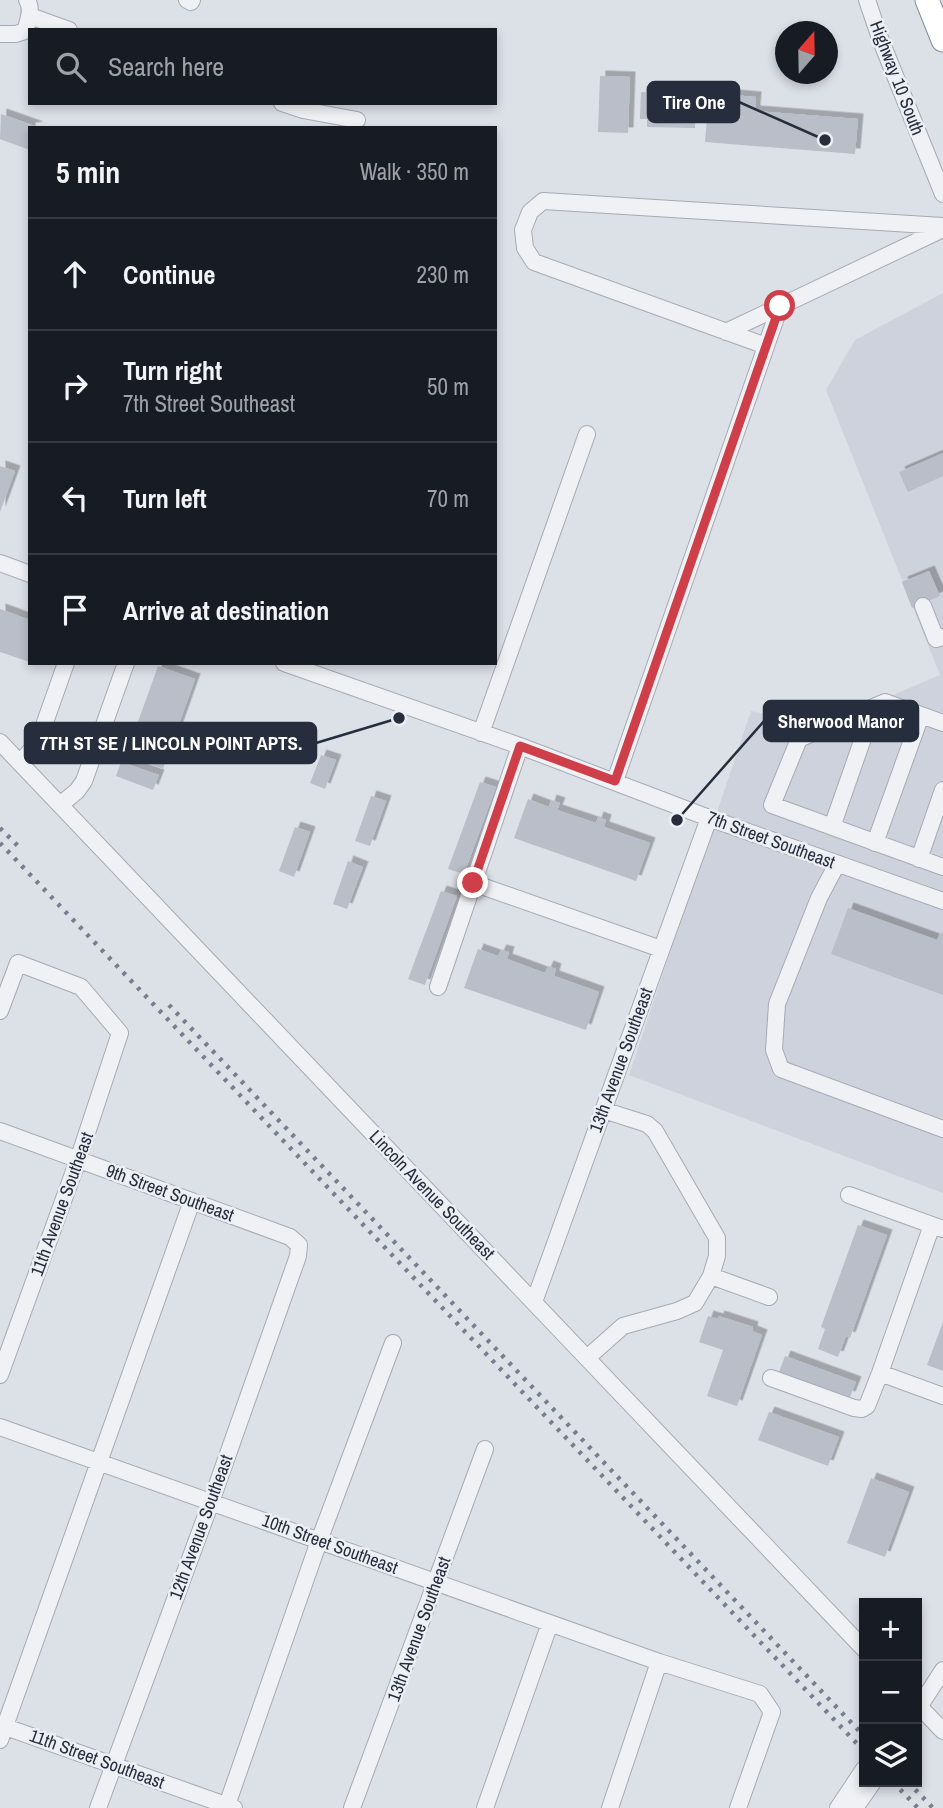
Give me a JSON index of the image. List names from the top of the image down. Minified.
{"streets":{"street":["Highway 10 South","7th Street Southeast","13th Avenue Southeast","9th Street Southeast","Lincoln Avenue Southeast","11th Avenue Southeast","12th Avenue Southeast","10th Street Southeast","11th Street Southeast"]},"crossings":[["7th Street Southeast","13th Avenue Southeast"],["13th Avenue Southeast","Lincoln Avenue Southeast"],["13th Avenue Southeast","10th Street Southeast"],["9th Street Southeast","11th Avenue Southeast"],["9th Street Southeast","12th Avenue Southeast"],["12th Avenue Southeast","10th Street Southeast"],["12th Avenue Southeast","11th Street Southeast"]],"places":["Tire One","7TH ST SE / LINCOLN POINT APTS.","Sherwood Manor"],"north":"top","page":{"search":"Search here","heading":["5 min","Walk · 350 m"],"list":[["Continue","230 m"],["Turn right","7th Street Southeast","50 m"],["Turn left","70 m"],"Arrive at destination"],"map_buttons":["+","−"]}}
